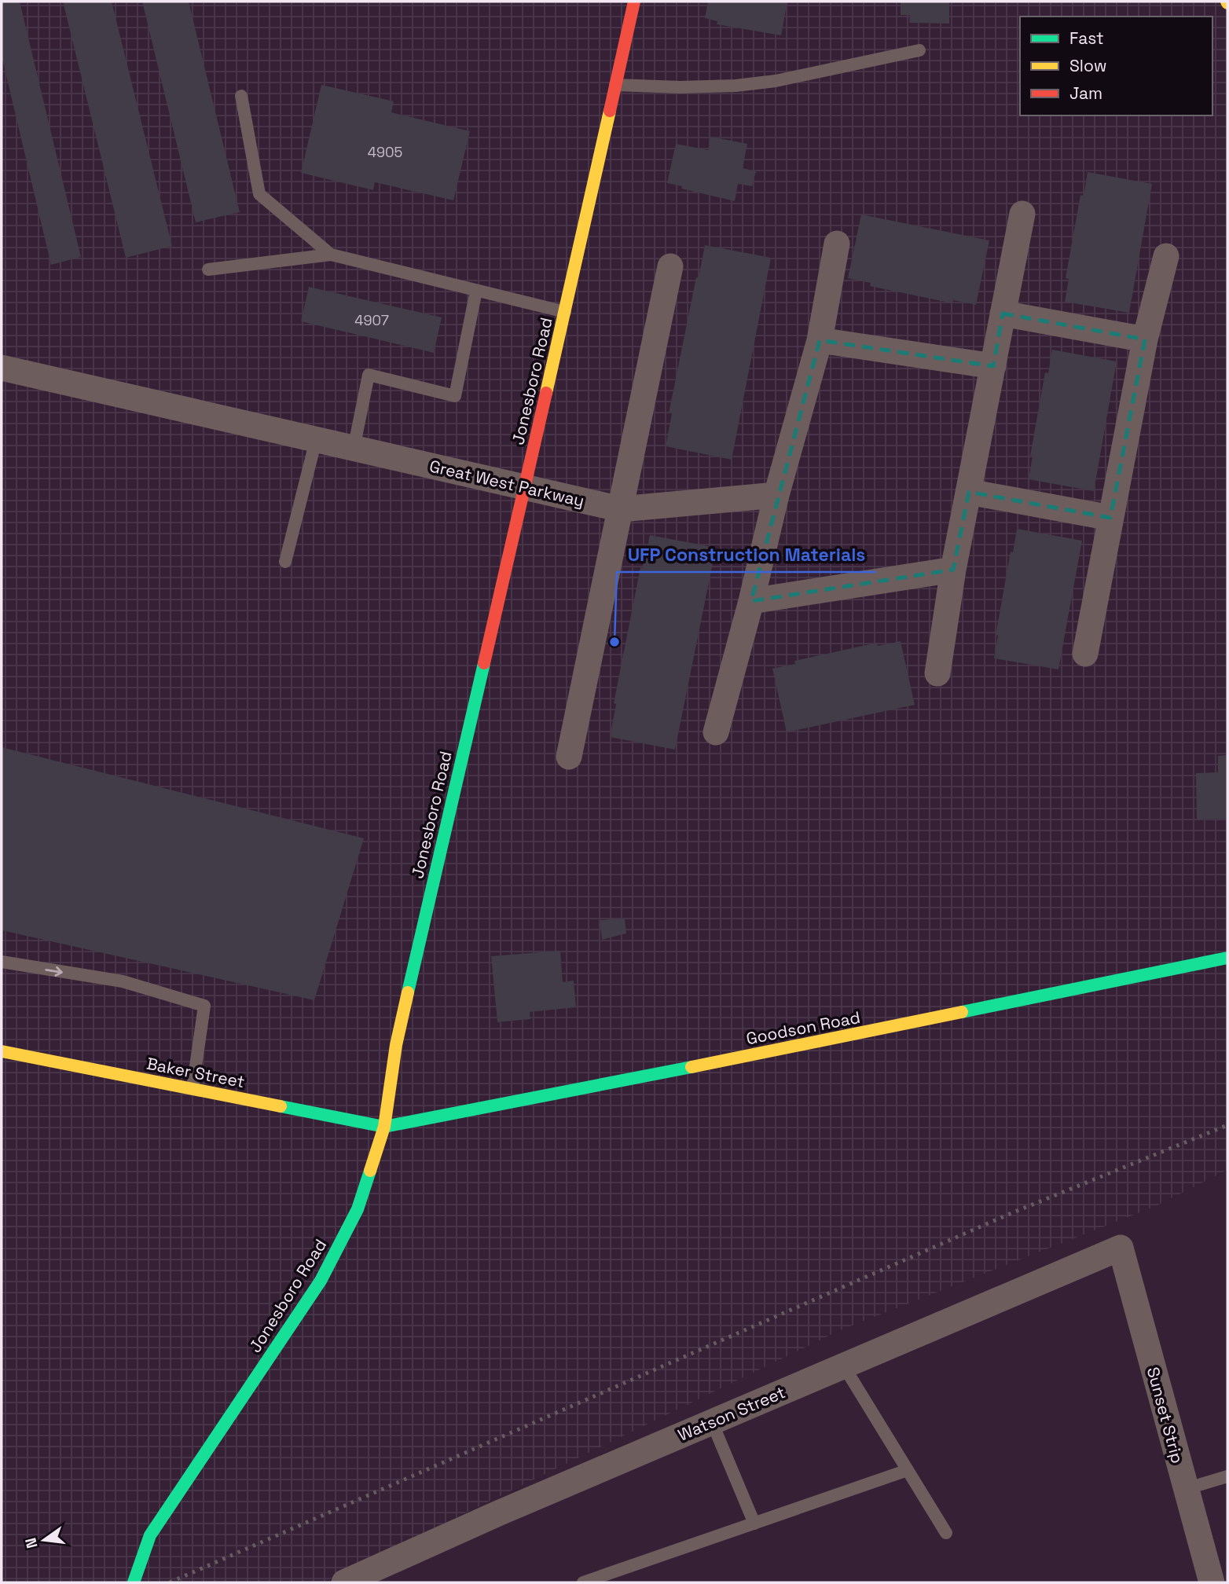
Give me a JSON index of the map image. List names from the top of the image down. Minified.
{"streets":{"street":["Jonesboro Road","Great West Parkway","Goodson Road","Baker Street","Watson Street","Sunset Strip"]},"crossings":[["Jonesboro Road","Great West Parkway"],["Jonesboro Road","Goodson Road"],["Jonesboro Road","Baker Street"],["Goodson Road","Baker Street"],["Watson Street","Sunset Strip"]],"places":["UFP Construction Materials"],"house_numbers":["4905","4907"],"legend":["Fast","Slow","Jam"],"north":"left"}
